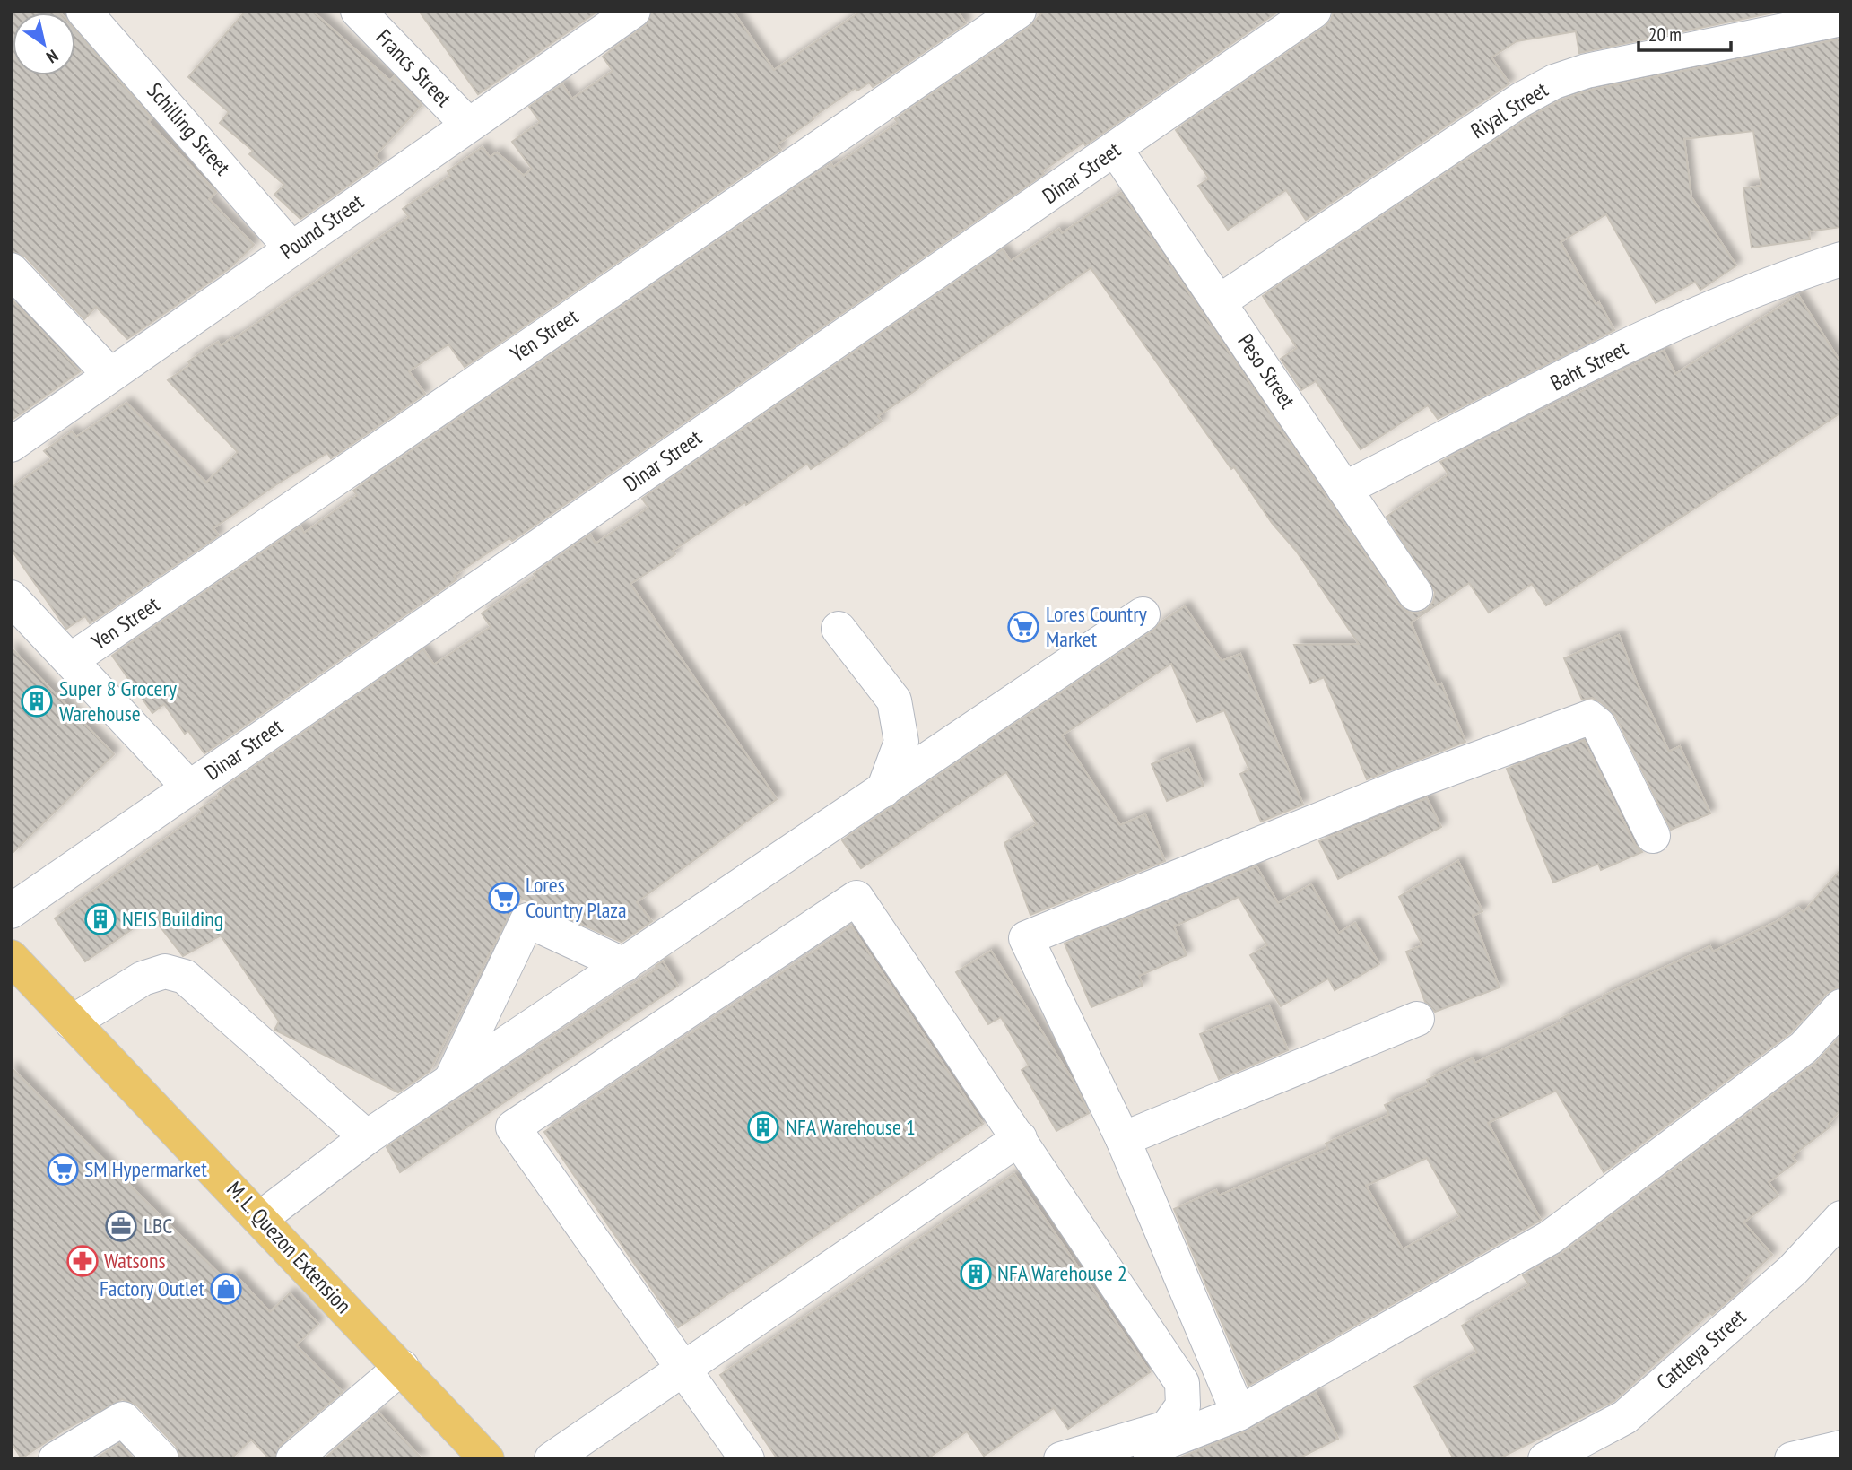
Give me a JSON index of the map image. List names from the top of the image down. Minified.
{"streets":{"main road":["M. L. Quezon Extension"],"street":["Francs Street","Riyal Street","Schilling Street","Dinar Street","Pound Street","Yen Street","Baht Street","Peso Street","Cattleya Street"]},"crossings":[["Francs Street","Pound Street"],["Riyal Street","Peso Street"],["Schilling Street","Pound Street"],["Dinar Street","Peso Street"],["Baht Street","Peso Street"]],"places":{"supermarket":["Lores Country Market","Lores Country Plaza","SM Hypermarket"],"building":["Super 8 Grocery Warehouse","NEIS Building","NFA Warehouse 1","NFA Warehouse 2"],"office":["LBC"],"pharmacy":["Watsons"],"shop":["Factory Outlet"]},"scale_bar":"20 m","north":"bottom right"}
